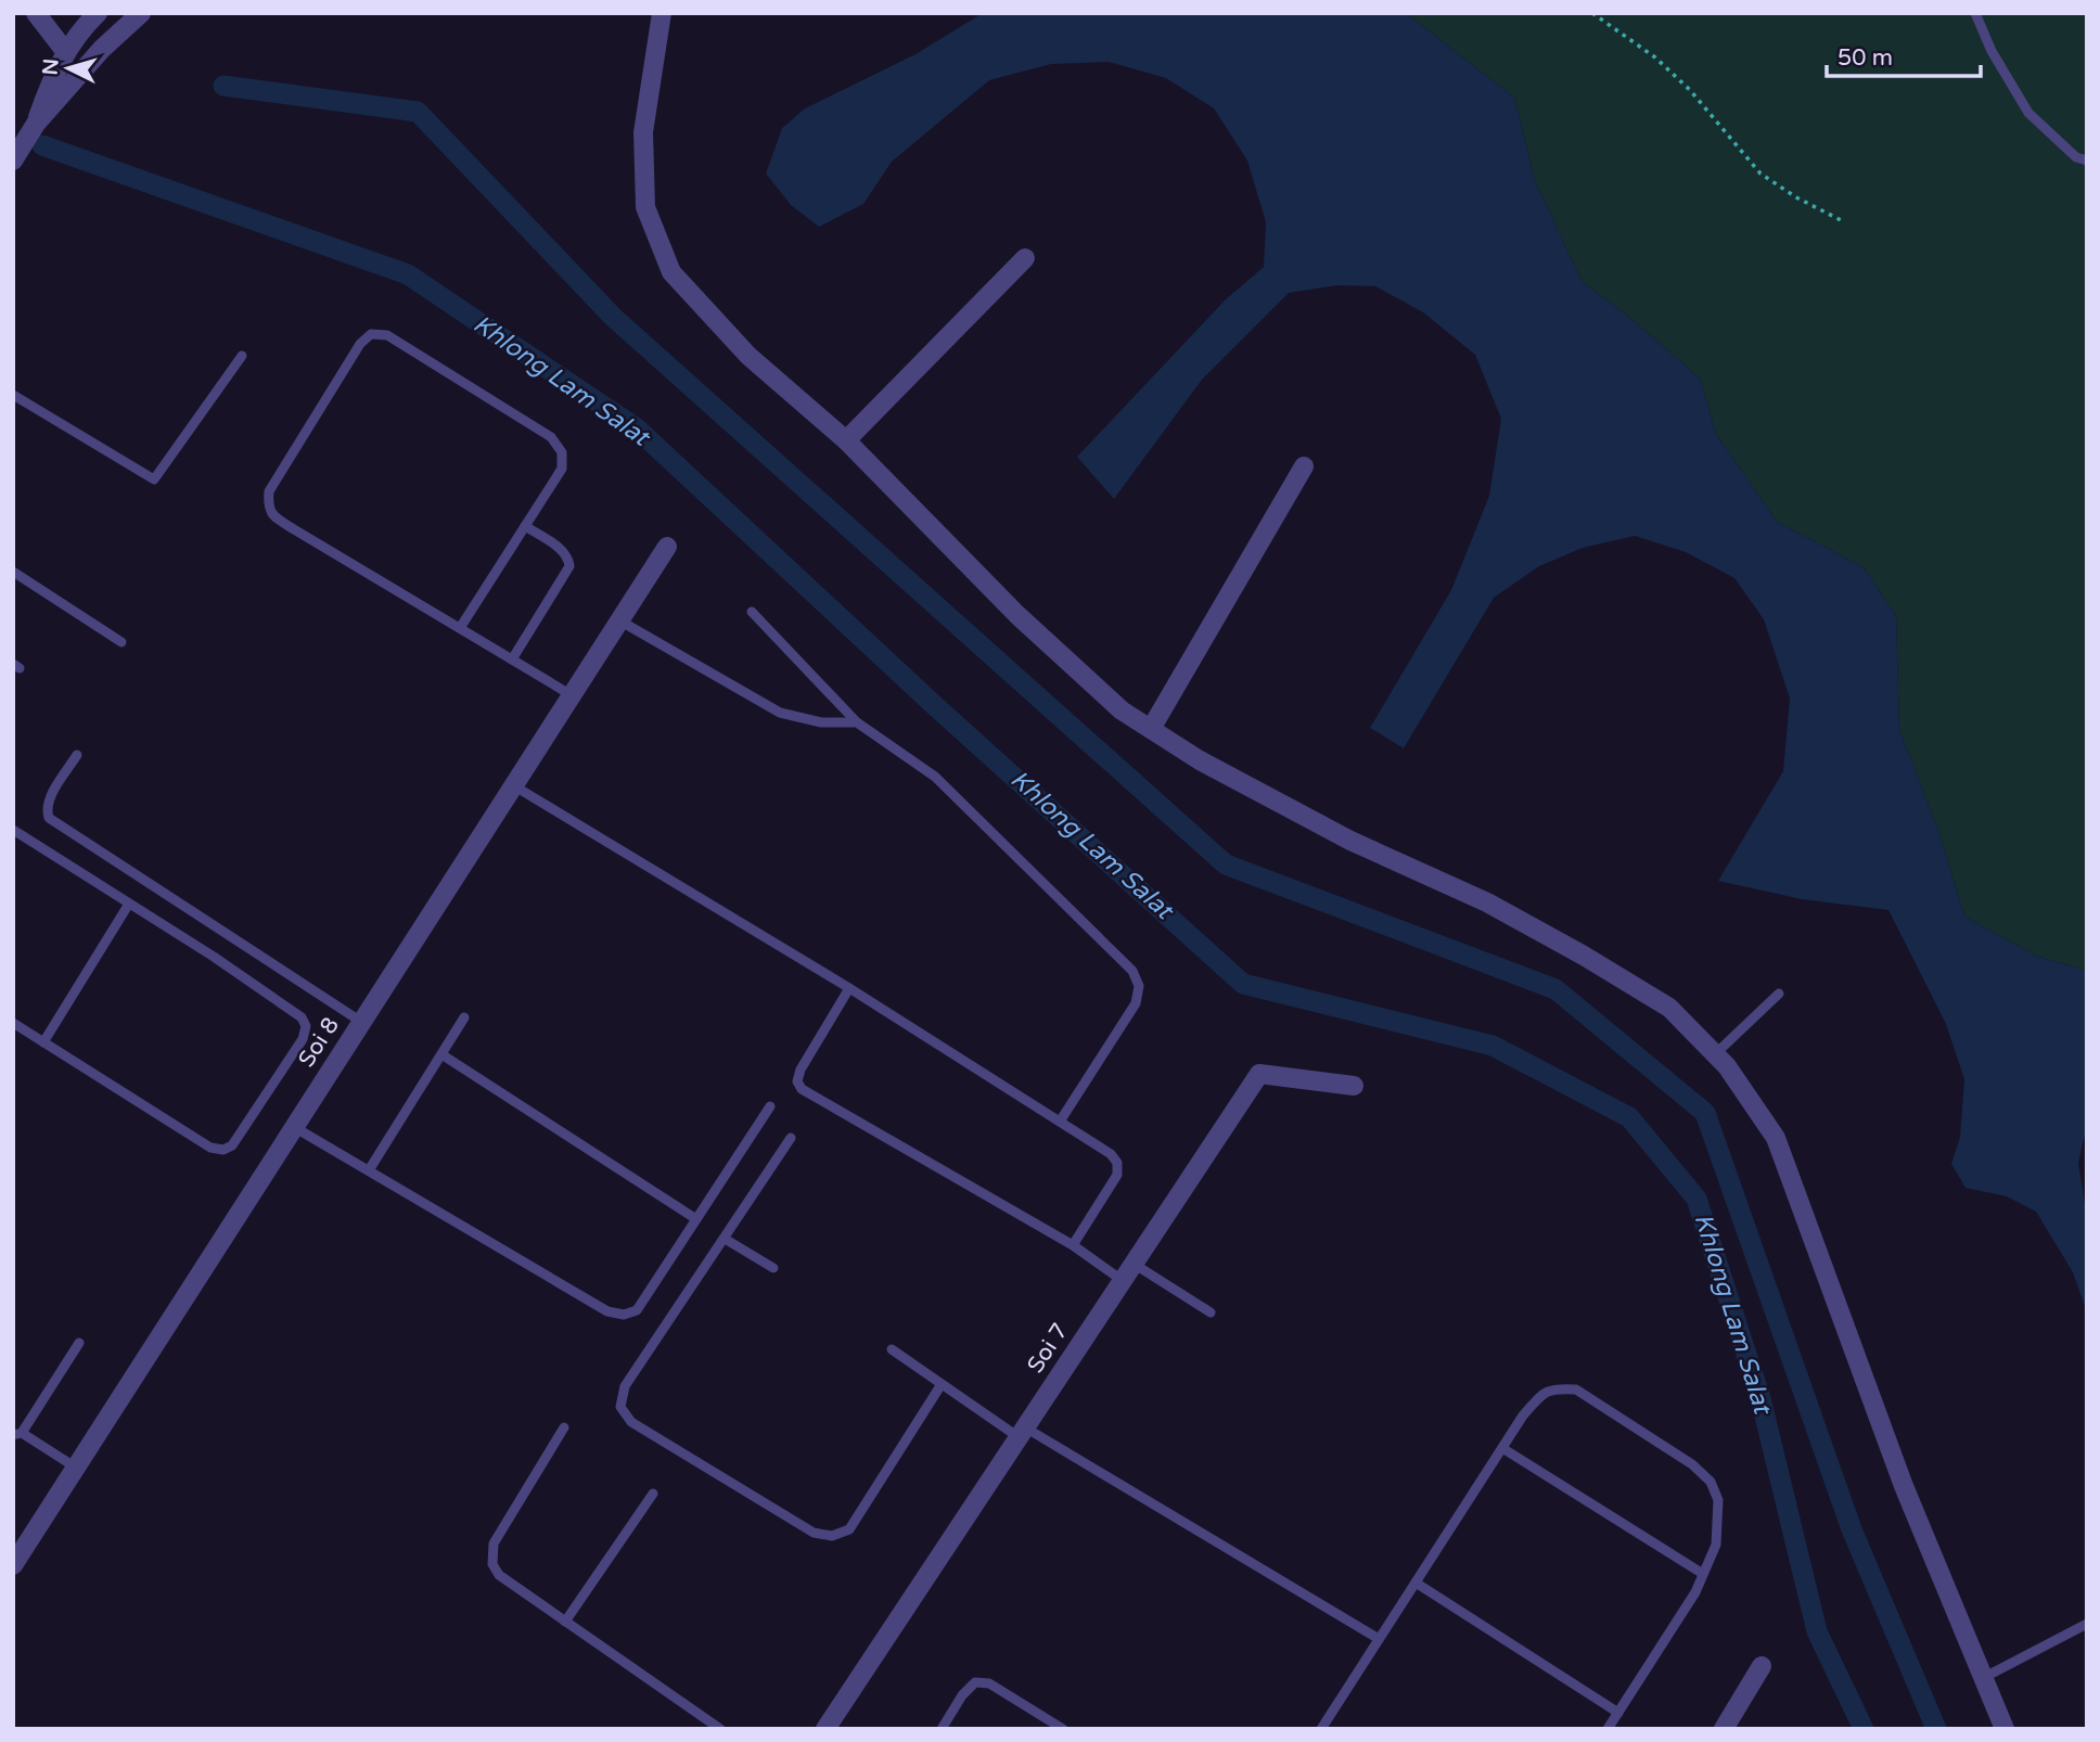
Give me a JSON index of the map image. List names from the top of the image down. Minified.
{"streets":{"street":["Soi 8","Soi 7"]},"water":["Khlong Lam Salat"],"scale_bar":"50 m","north":"left"}
